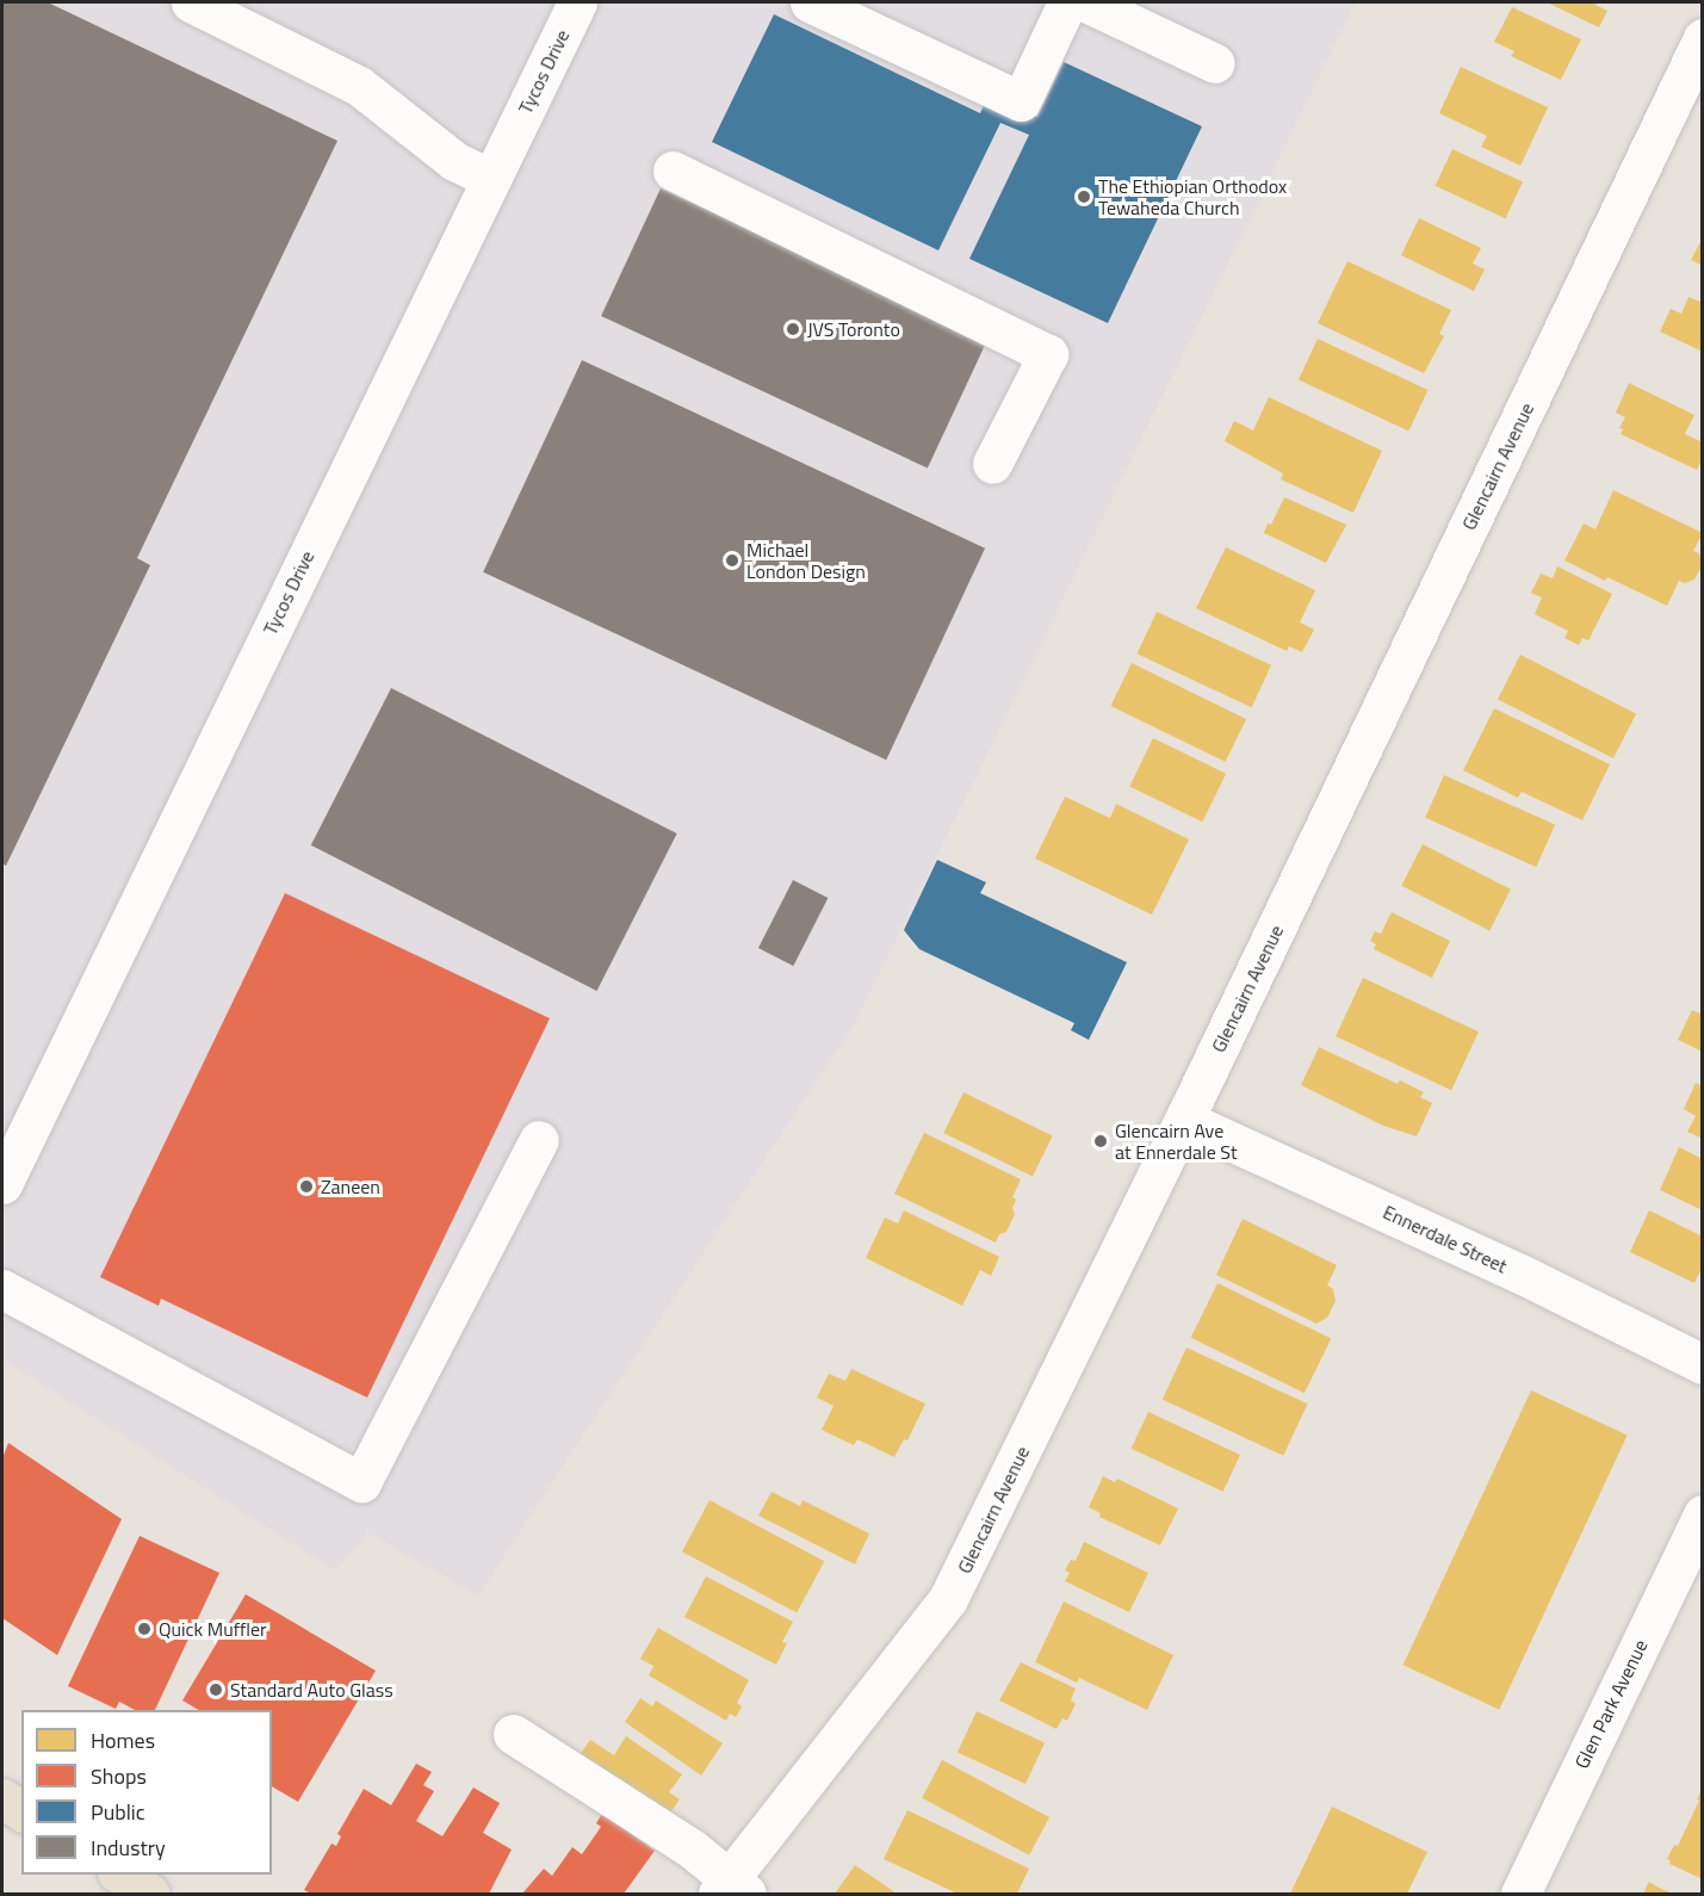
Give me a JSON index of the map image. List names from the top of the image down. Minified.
{"streets":{"street":["Tycos Drive","Glencairn Avenue","Ennerdale Street","Glen Park Avenue"]},"crossings":[["Glencairn Avenue","Ennerdale Street"]],"places":["The Ethiopian Orthodox Tewaheda Church","JVS Toronto","Michael London Design","Glencairn Ave at Ennerdale St","Zaneen","Quick Muffler","Standard Auto Glass"],"legend":["Homes","Shops","Public","Industry"]}
